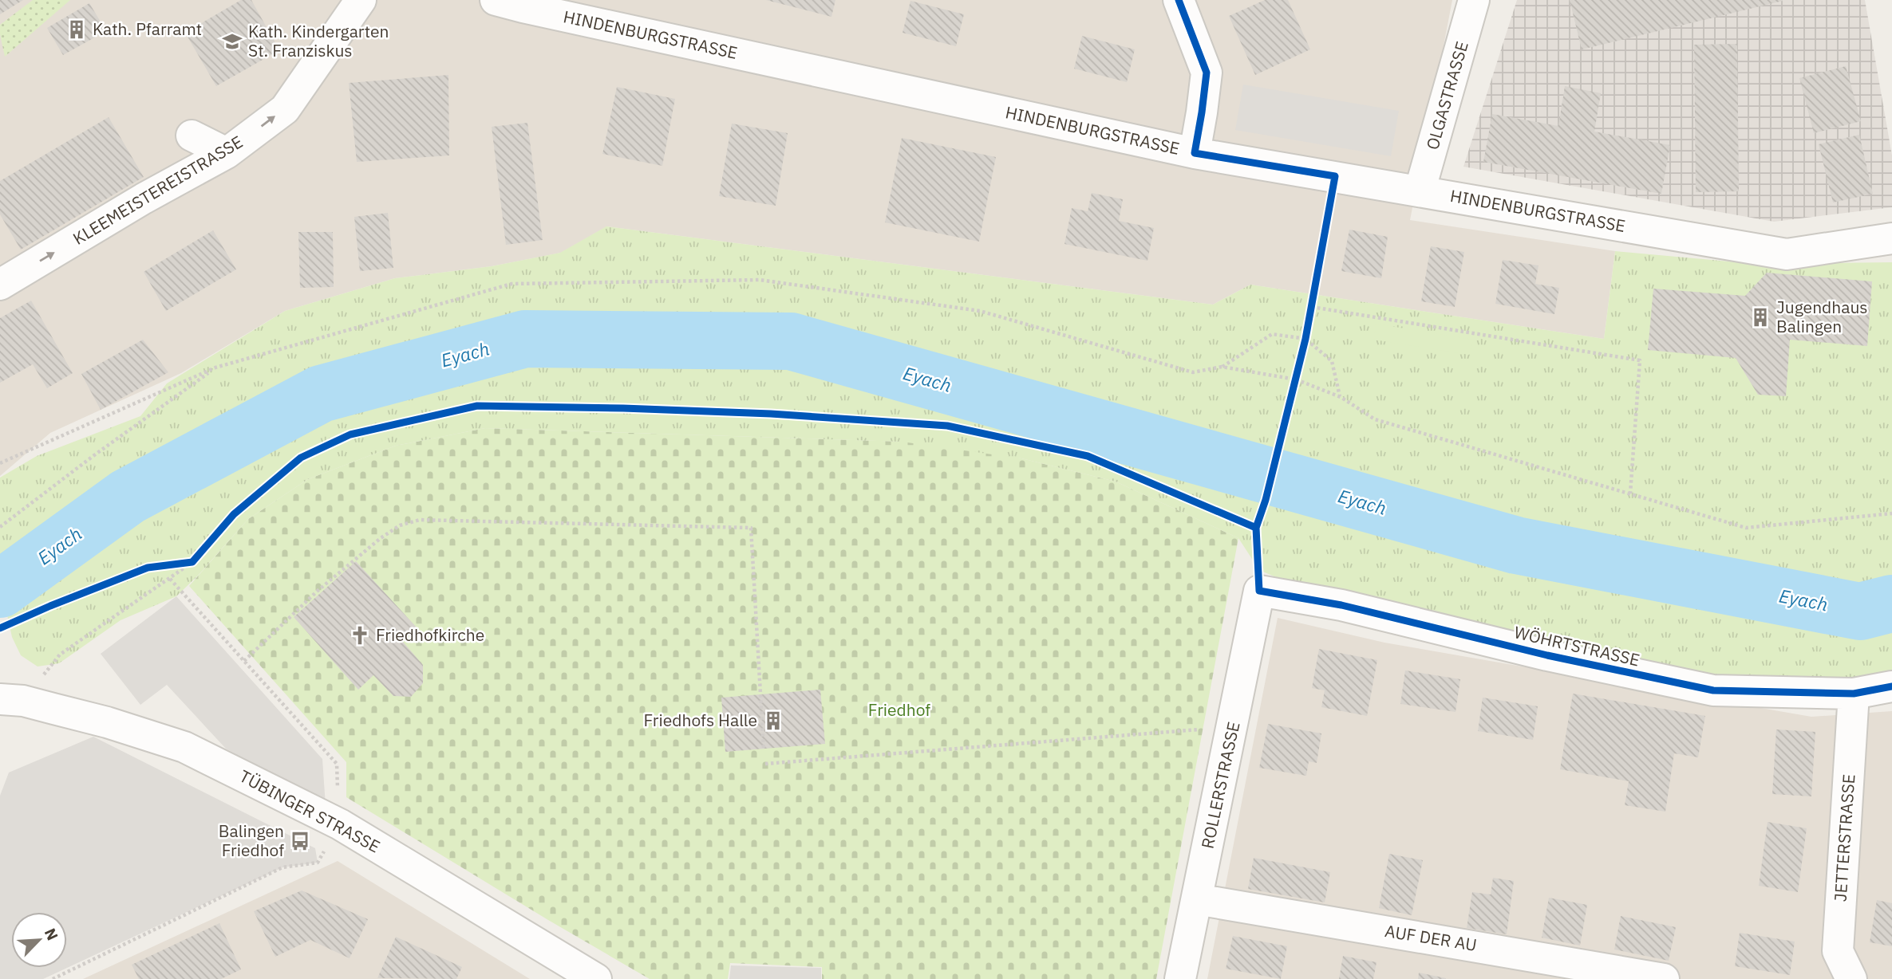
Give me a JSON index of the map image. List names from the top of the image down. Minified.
{"streets":{"street":["HINDENBURGSTRASSE","OLGASTRASSE","KLEEMEISTEREISTRASSE","WÖHRTSTRASSE","ROLLERSTRASSE","TÜBINGER STRASSE","JETTERSTRASSE","AUF DER AU"]},"crossings":[["HINDENBURGSTRASSE","OLGASTRASSE"],["WÖHRTSTRASSE","ROLLERSTRASSE"],["WÖHRTSTRASSE","JETTERSTRASSE"],["ROLLERSTRASSE","AUF DER AU"]],"one_way":["KLEEMEISTEREISTRASSE"],"water":["Eyach"],"parks":["Friedhof"],"places":{"building":["Kath. Pfarramt","Jugendhaus Balingen","Friedhofs Halle"],"school or university":["Kath. Kindergarten St. Franziskus"],"church":["Friedhofkirche"],"bus stop":["Balingen Friedhof"]},"north":"top right"}
